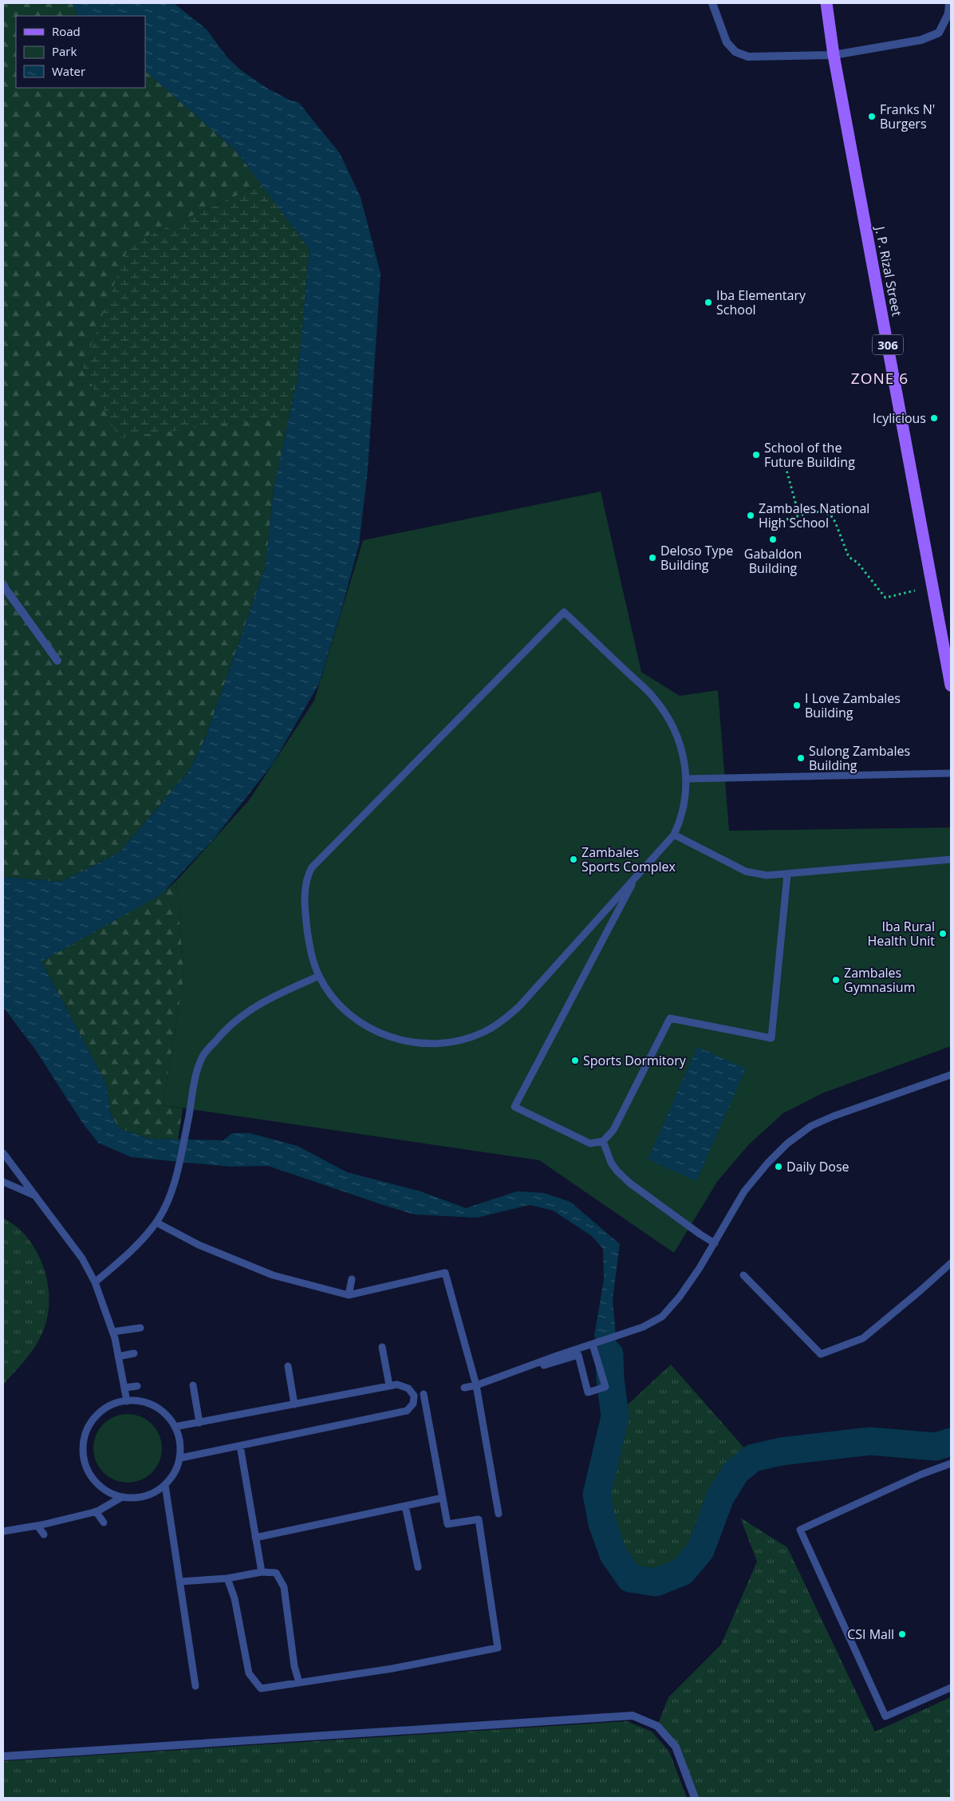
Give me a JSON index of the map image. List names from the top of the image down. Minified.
{"streets":{"main road":["J. P. Rizal Street","306"]},"districts":["ZONE 6"],"places":["Franks N' Burgers","Iba Elementary School","Icylicious","School of the Future Building","Zambales National High School","Gabaldon Building","Deloso Type Building","I Love Zambales Building","Sulong Zambales Building","Zambales Sports Complex","Iba Rural Health Unit","Zambales Gymnasium","Sports Dormitory","Daily Dose","CSI Mall"],"legend":["Road","Park","Water"]}
